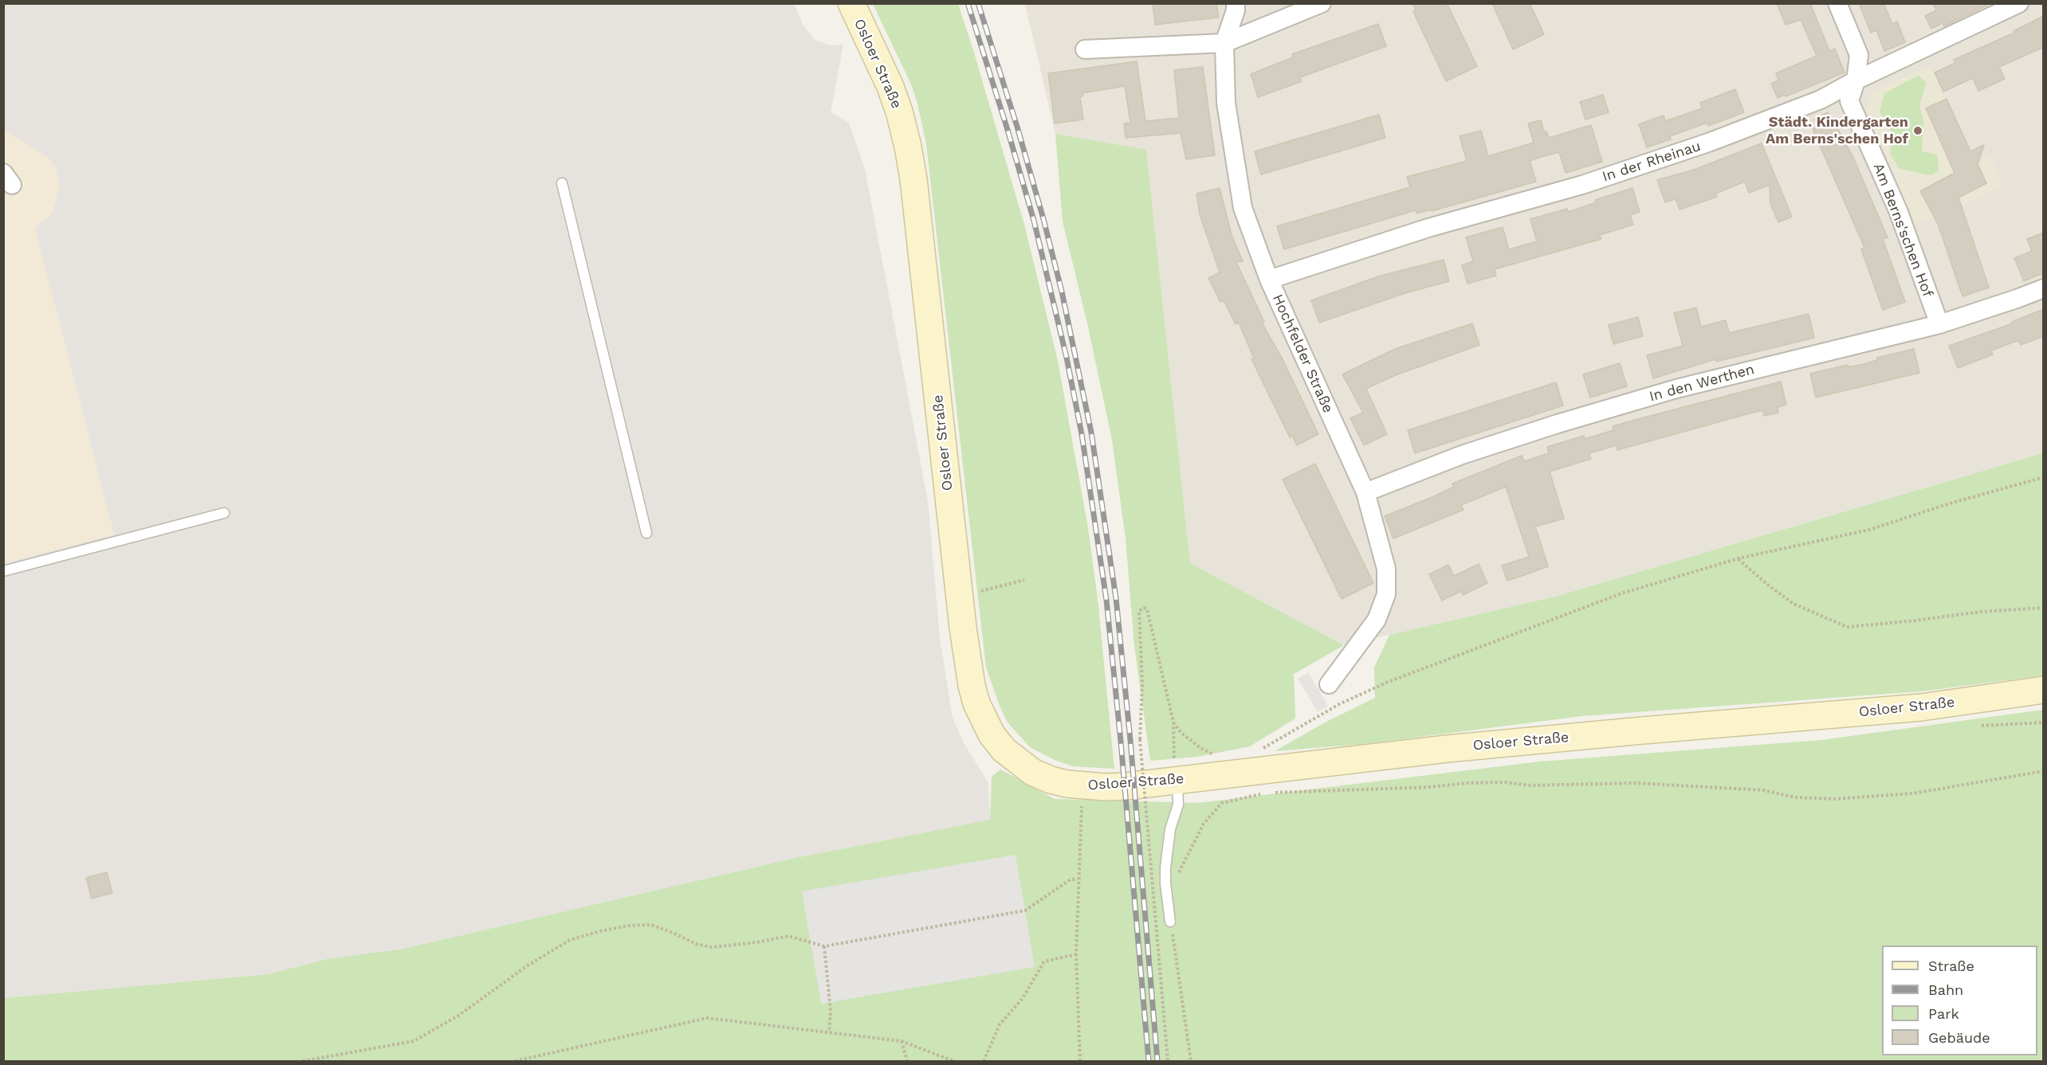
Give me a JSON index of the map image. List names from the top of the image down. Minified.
{"streets":{"main road":["Osloer Straße"],"street":["In der Rheinau","Am Berns'schen Hof","Hochfelder Straße","In den Werthen"]},"crossings":[["In der Rheinau","Am Berns'schen Hof"],["In der Rheinau","Hochfelder Straße"],["Am Berns'schen Hof","In den Werthen"],["Hochfelder Straße","In den Werthen"]],"places":["Städt. Kindergarten Am Berns'schen Hof"],"legend":["Straße","Bahn","Park","Gebäude"]}
